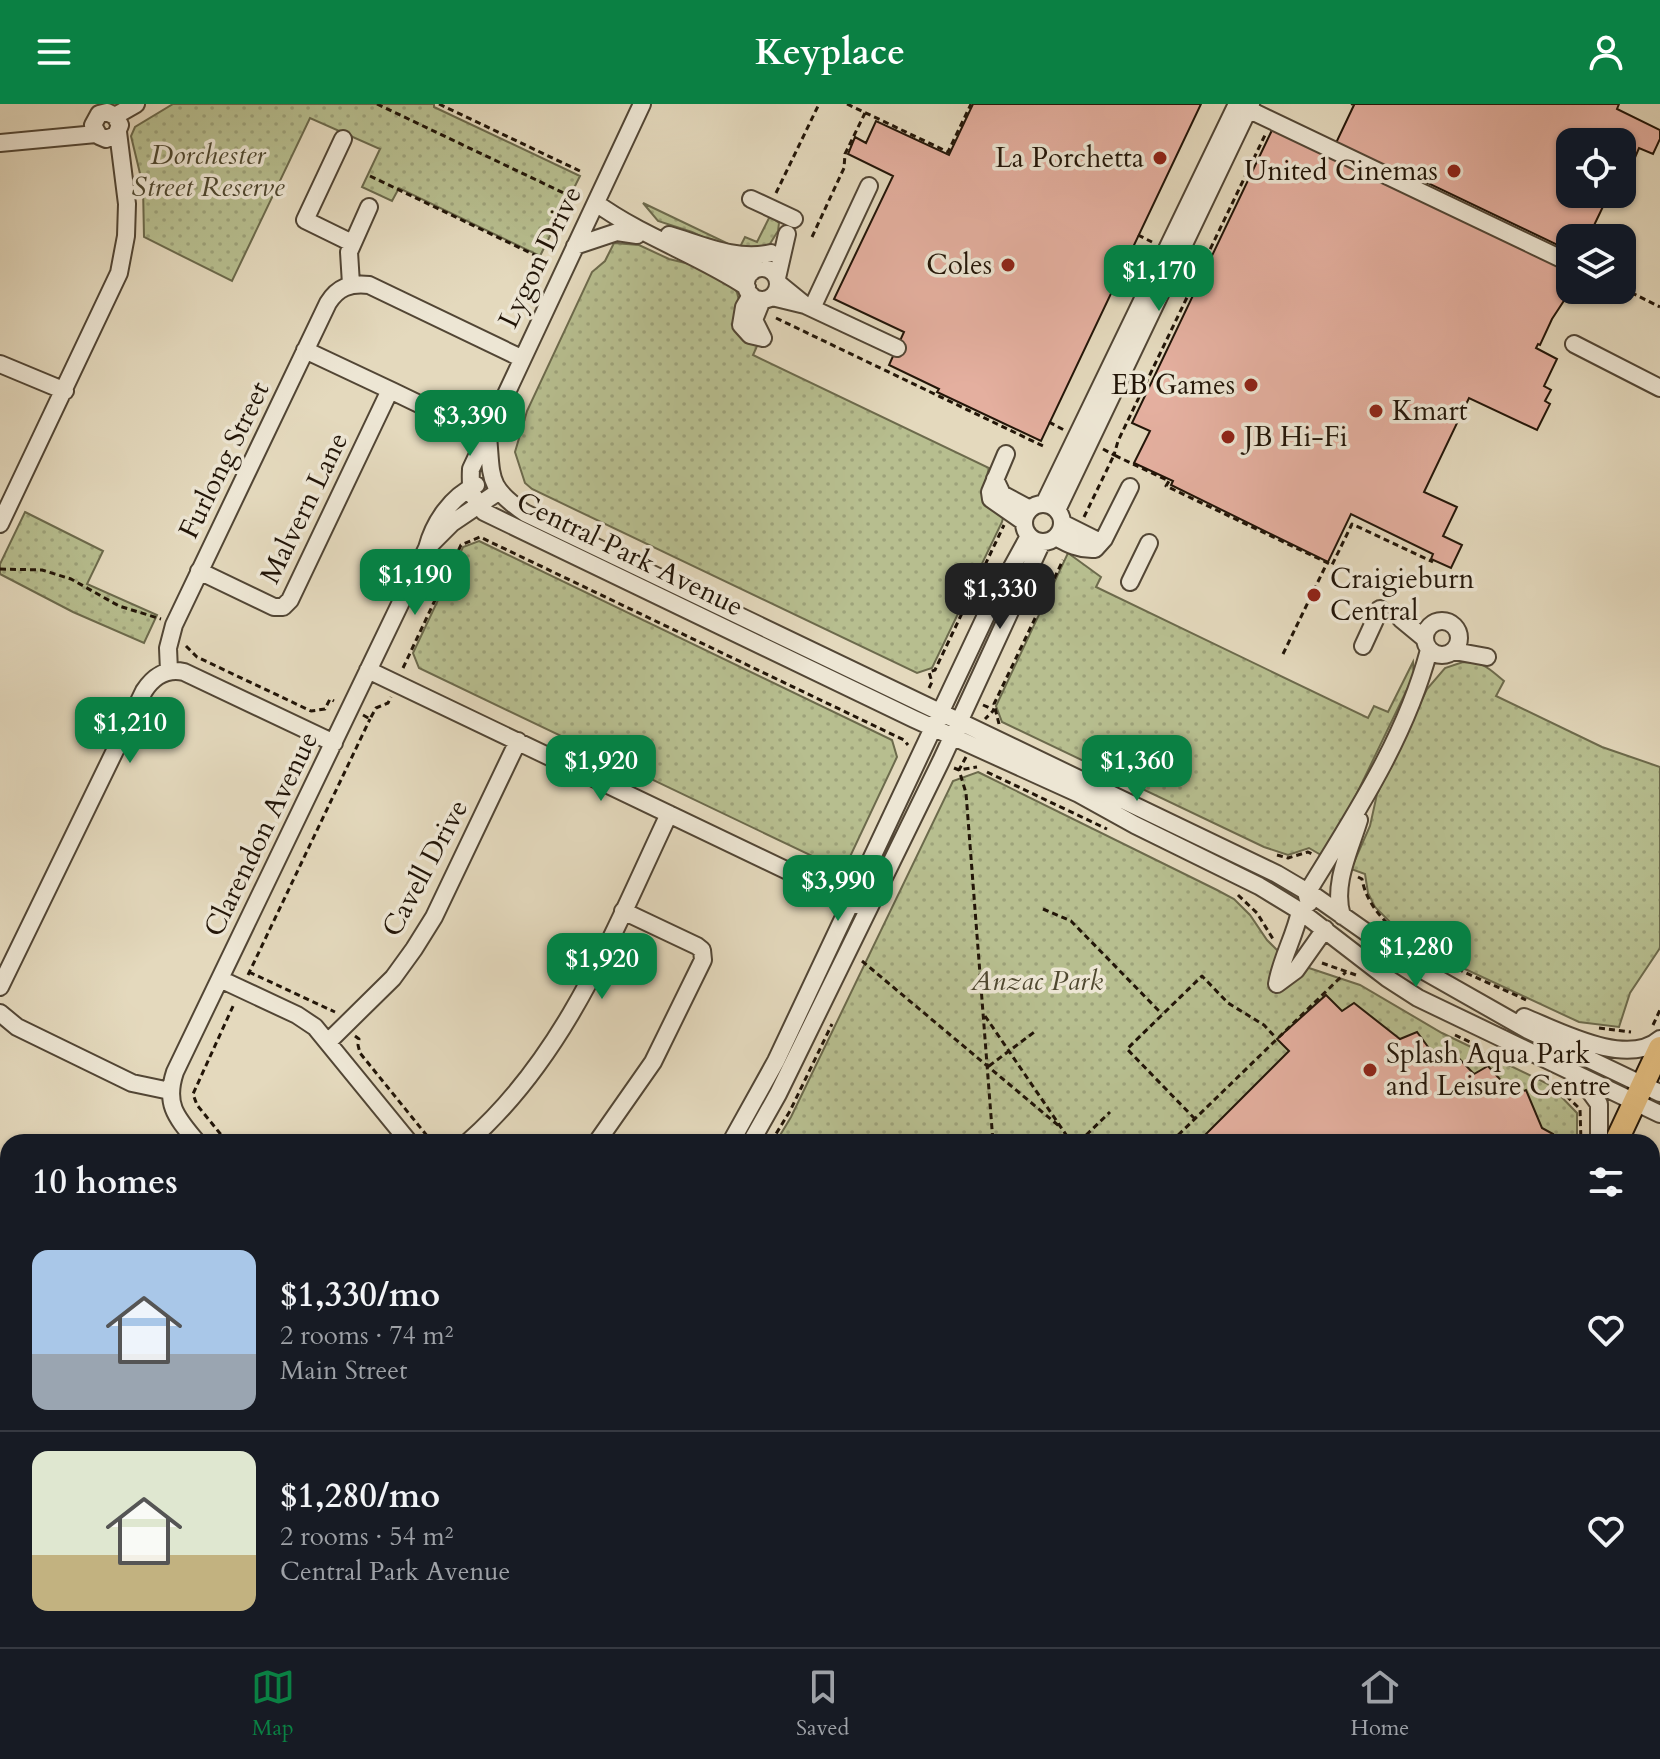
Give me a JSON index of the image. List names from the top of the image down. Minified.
{"streets":{"street":["Lygon Drive","Furlong Street","Malvern Lane","Central Park Avenue","Clarendon Avenue","Cavell Drive"]},"crossings":[["Lygon Drive","Central Park Avenue"],["Furlong Street","Malvern Lane"],["Central Park Avenue","Clarendon Avenue"]],"parks":["Dorchester Street Reserve","Anzac Park"],"places":["La Porchetta","United Cinemas","Coles","EB Games","Kmart","JB Hi-Fi","Craigieburn Central","Splash Aqua Park and Leisure Centre"],"page":{"header":"Keyplace","price":["$1,170","$3,390","$1,190","$1,330","$1,210","$1,920","$1,360","$3,990","$1,280","$1,920"],"heading":"10 homes","list":[{"name":"$1,330/mo","note":"2 rooms · 74 m² · Main Street"},{"name":"$1,280/mo","note":"2 rooms · 54 m² · Central Park Avenue"}],"tabs":["Map","Saved","Home"]}}
